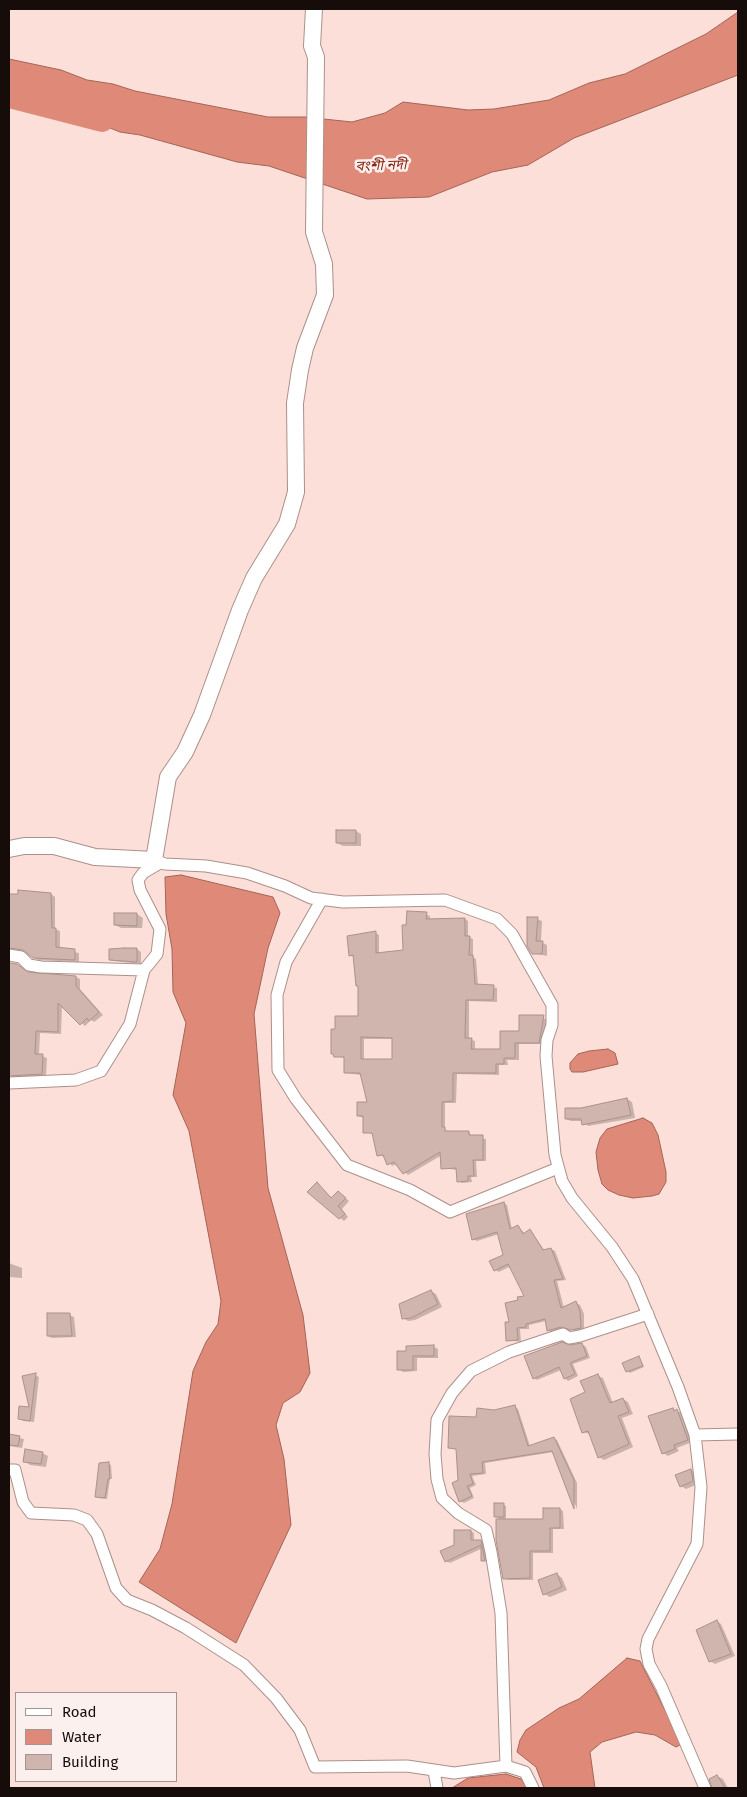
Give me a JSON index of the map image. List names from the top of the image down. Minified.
{"water":["বংশী নদী"],"legend":["Road","Water","Building"]}
